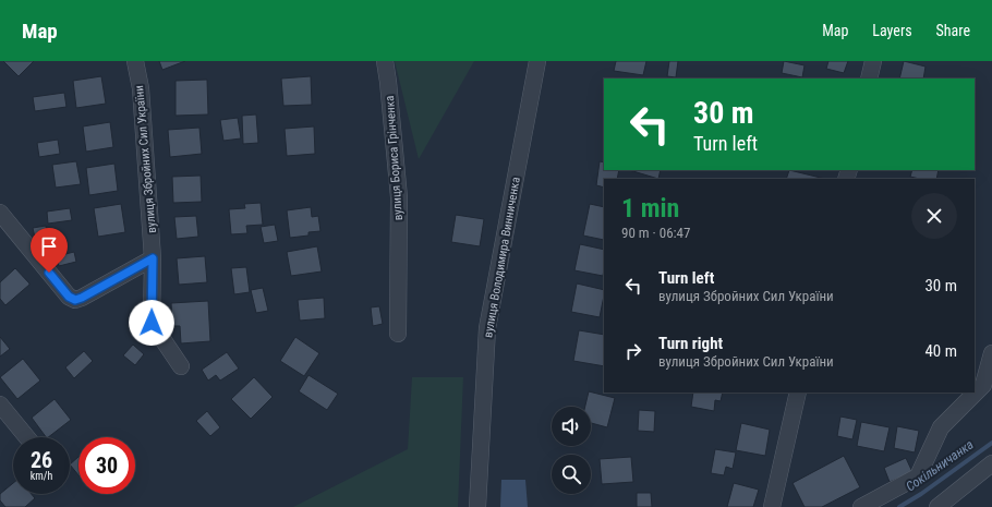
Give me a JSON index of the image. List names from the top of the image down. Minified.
{"streets":{"street":["вулиця Бориса Грінченка","вулиця Збройних Сил України","вулиця Володимира Винниченка"]},"water":["Сокільничанка"],"page":{"header":"Map","nav":["Map","Layers","Share"],"turn":["30 m","Turn left"],"heading":["1 min","90 m · 06:47"],"list":[{"name":"Turn left","note":"вулиця Збройних Сил України","value":"30 m"},{"name":"Turn right","note":"вулиця Збройних Сил України","value":"40 m"}],"speed":"26 km/h","limit":"30"}}
